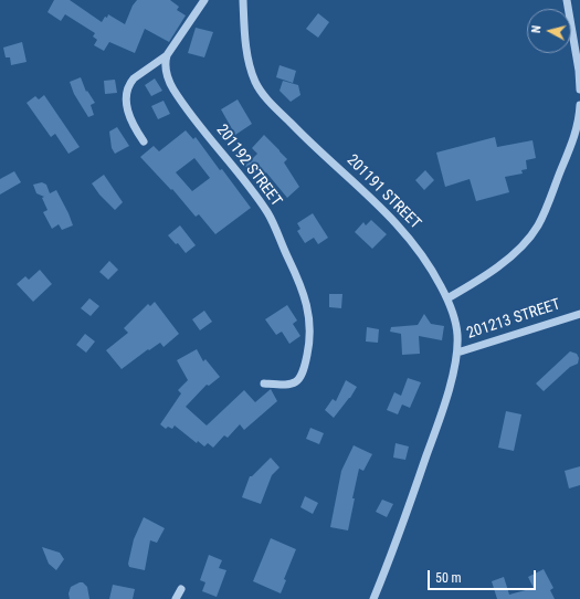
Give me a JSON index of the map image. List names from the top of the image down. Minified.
{"streets":{"street":["201192 STREET","201191 STREET","201213 STREET"]},"crossings":[["201191 STREET","201213 STREET"]],"scale_bar":"50 m","north":"left"}
